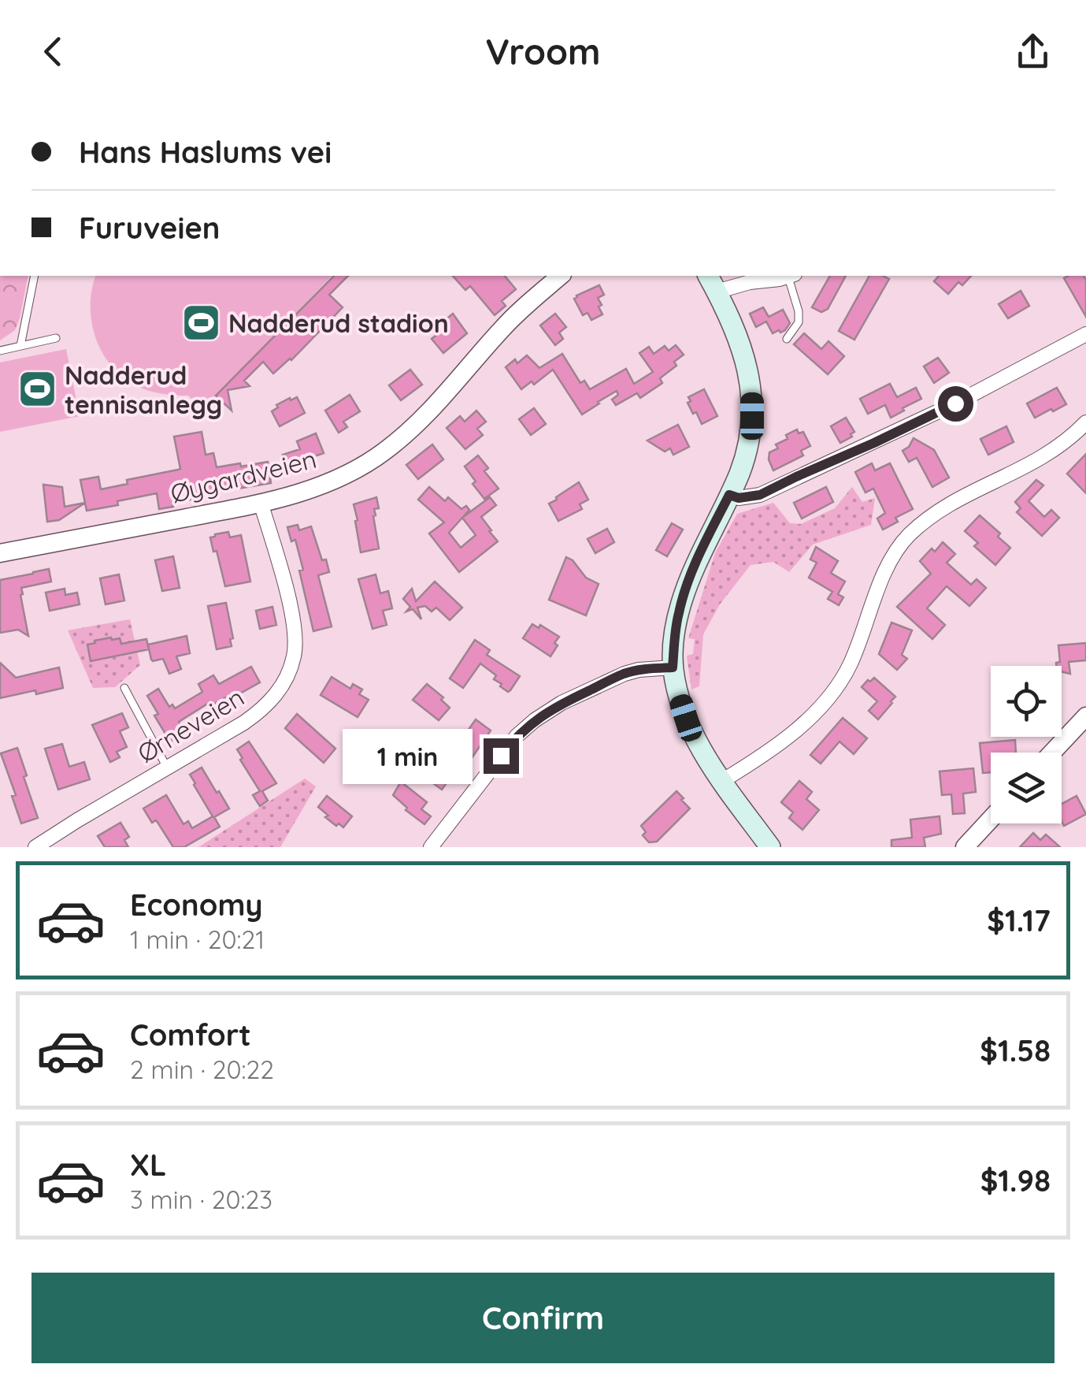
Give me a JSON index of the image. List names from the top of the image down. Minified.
{"streets":{"street":["Øygardveien","Ørneveien"]},"crossings":[["Øygardveien","Ørneveien"]],"places":{"sports":["Nadderud stadion","Nadderud tennisanlegg"]},"page":{"header":"Vroom","banner":["Hans Haslums vei","Furuveien"],"bubble":"1 min","list":[{"name":"Economy","note":"1 min · 20:21","value":"$1.17"},{"name":"Comfort","note":"2 min · 20:22","value":"$1.58"},{"name":"XL","note":"3 min · 20:23","value":"$1.98"}],"buttons":"Confirm"}}
